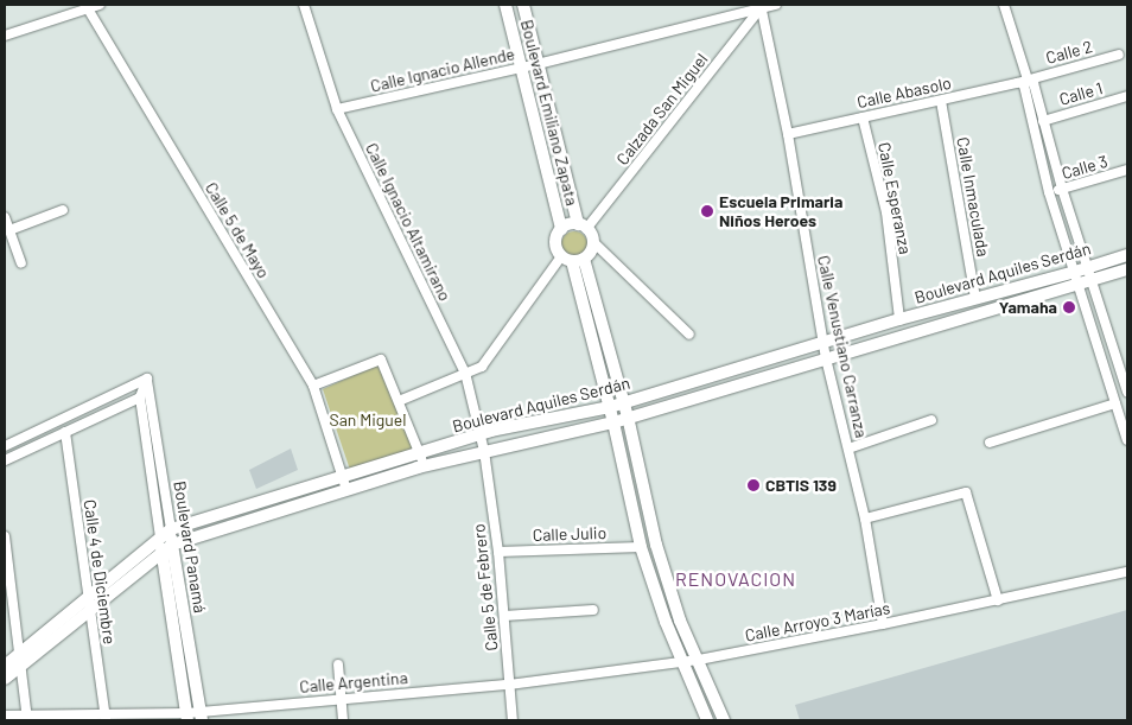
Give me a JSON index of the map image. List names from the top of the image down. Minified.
{"streets":{"street":["Calle 2","Calle Ignacio Allende","Calle Abasolo","Calle 1","Calzada San Miguel","Boulevard Emiliano Zapata","Calle 3","Calle Inmaculada","Calle Esperanza","Calle Ignacio Altamirano","Calle 5 de Mayo","Boulevard Aquiles Serdán","Calle Venustiano Carranza","Calle Julio","Boulevard Panamá","Calle 4 de Diciembre","Calle 5 de Febrero","Calle Arroyo 3 Marías","Calle Argentina"]},"crossings":[["Calle 2","Calle Abasolo"],["Calle Ignacio Allende","Calzada San Miguel"],["Calle Ignacio Allende","Boulevard Emiliano Zapata"],["Calle Ignacio Allende","Calle Ignacio Altamirano"],["Calle Ignacio Allende","Calle Venustiano Carranza"],["Calle Abasolo","Calle Inmaculada"],["Calle Abasolo","Calle Esperanza"],["Calle Abasolo","Calle Venustiano Carranza"],["Calzada San Miguel","Boulevard Emiliano Zapata"],["Calzada San Miguel","Calle Venustiano Carranza"],["Calle Inmaculada","Boulevard Aquiles Serdán"],["Calle Esperanza","Boulevard Aquiles Serdán"],["Calle Ignacio Altamirano","Boulevard Aquiles Serdán"],["Calle Ignacio Altamirano","Calle 5 de Febrero"],["Calle 5 de Mayo","Boulevard Aquiles Serdán"],["Boulevard Aquiles Serdán","Calle Venustiano Carranza"],["Boulevard Aquiles Serdán","Boulevard Panamá"],["Boulevard Aquiles Serdán","Calle 4 de Diciembre"],["Boulevard Aquiles Serdán","Calle 5 de Febrero"],["Calle Venustiano Carranza","Calle Arroyo 3 Marías"],["Calle Julio","Calle 5 de Febrero"],["Boulevard Panamá","Calle Argentina"],["Calle 4 de Diciembre","Calle Argentina"],["Calle 5 de Febrero","Calle Arroyo 3 Marías"],["Calle 5 de Febrero","Calle Argentina"],["Calle Arroyo 3 Marías","Calle Argentina"]],"districts":["RENOVACION"],"parks":["San Miguel"],"places":["Escuela Primaria Niños Heroes","Yamaha","CBTIS 139"]}
